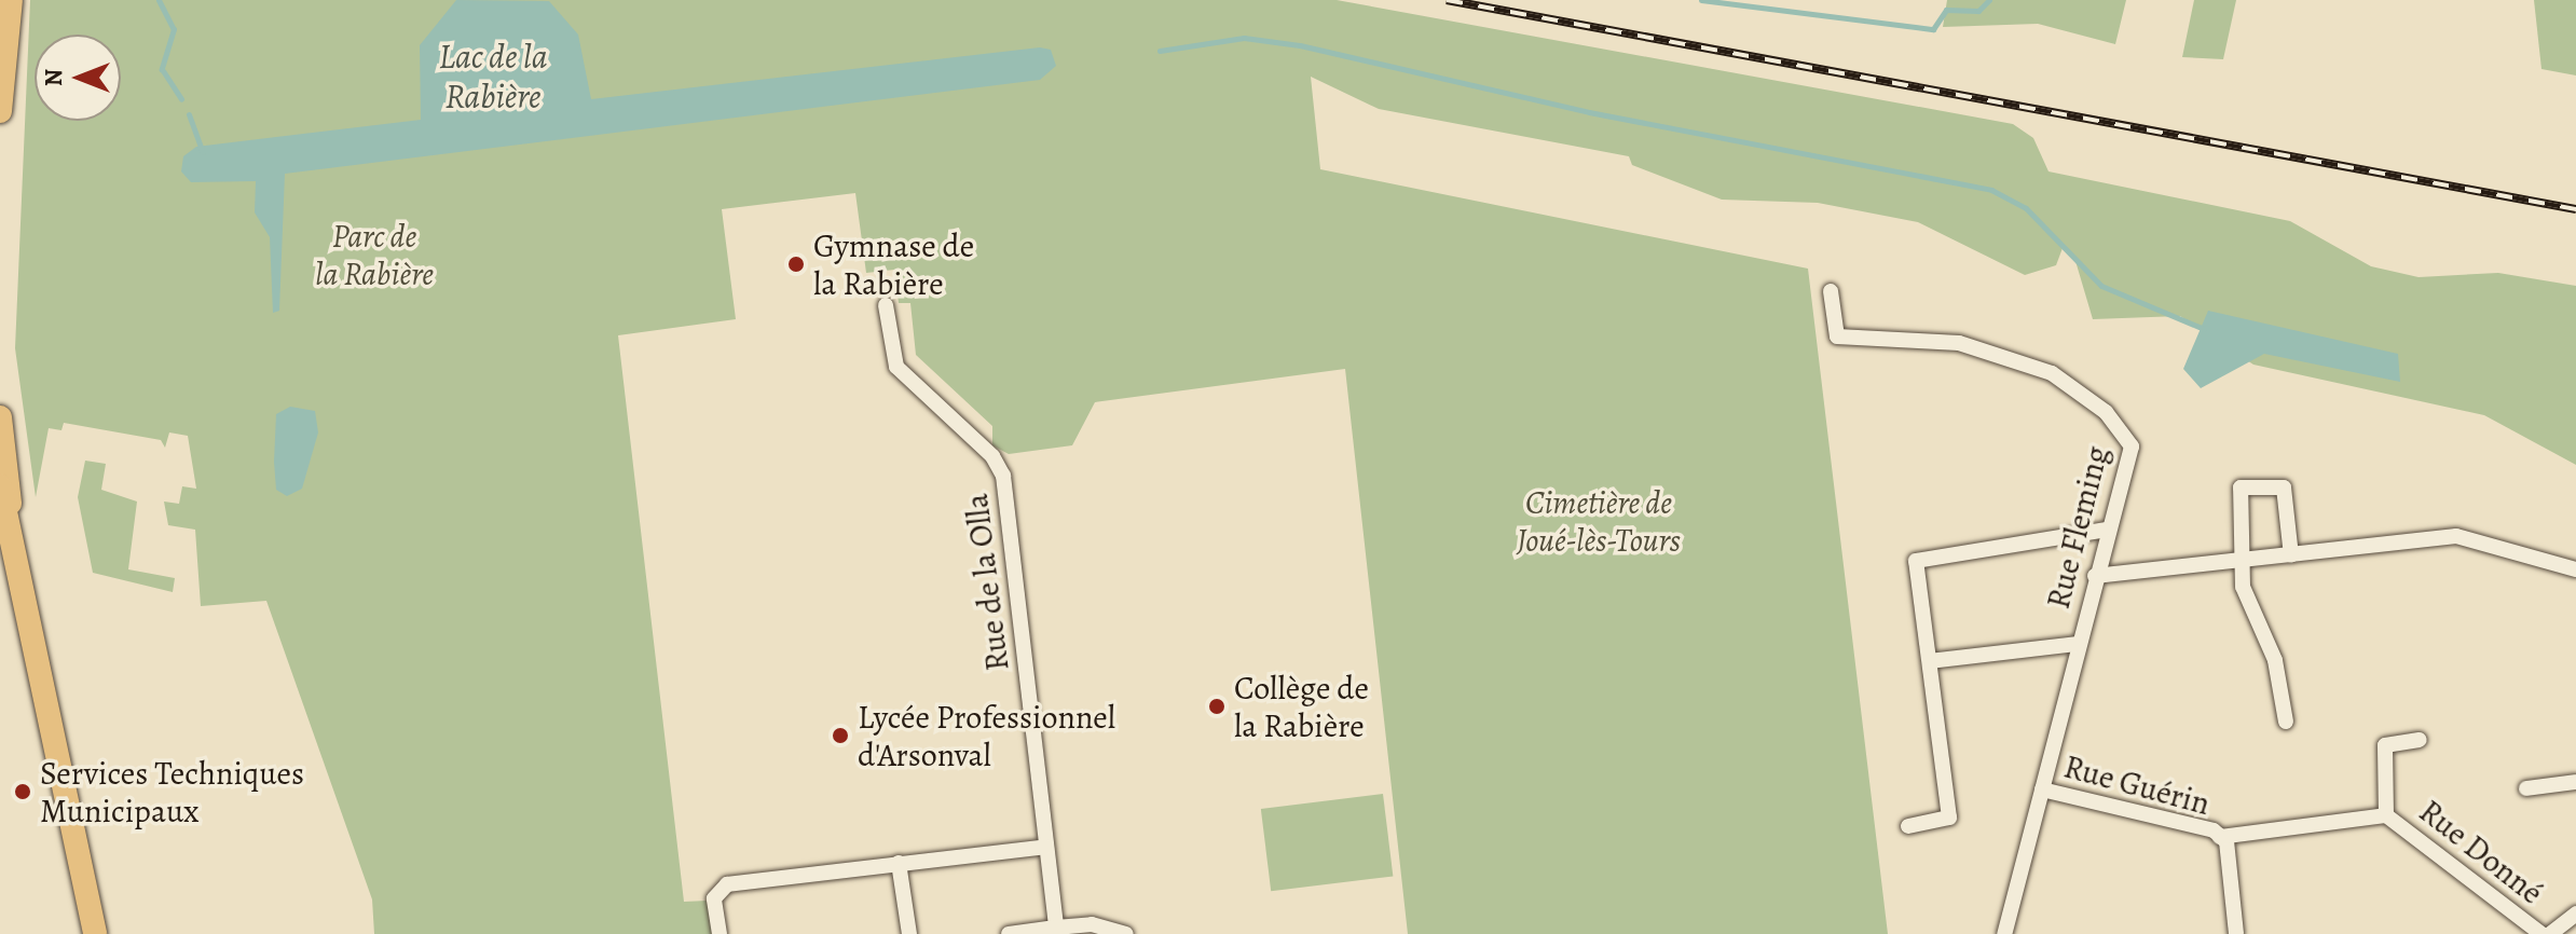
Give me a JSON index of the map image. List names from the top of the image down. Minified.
{"streets":{"street":["Rue Fleming","Rue de la Olla","Rue Guérin","Rue Donné"]},"crossings":[["Rue Fleming","Rue Guérin"],["Rue Guérin","Rue Donné"]],"water":["Lac de la Rabière"],"parks":["Parc de la Rabière","Cimetière de Joué-lès-Tours"],"places":["Gymnase de la Rabière","Collège de la Rabière","Lycée Professionnel d'Arsonval","Services Techniques Municipaux"],"north":"left"}
